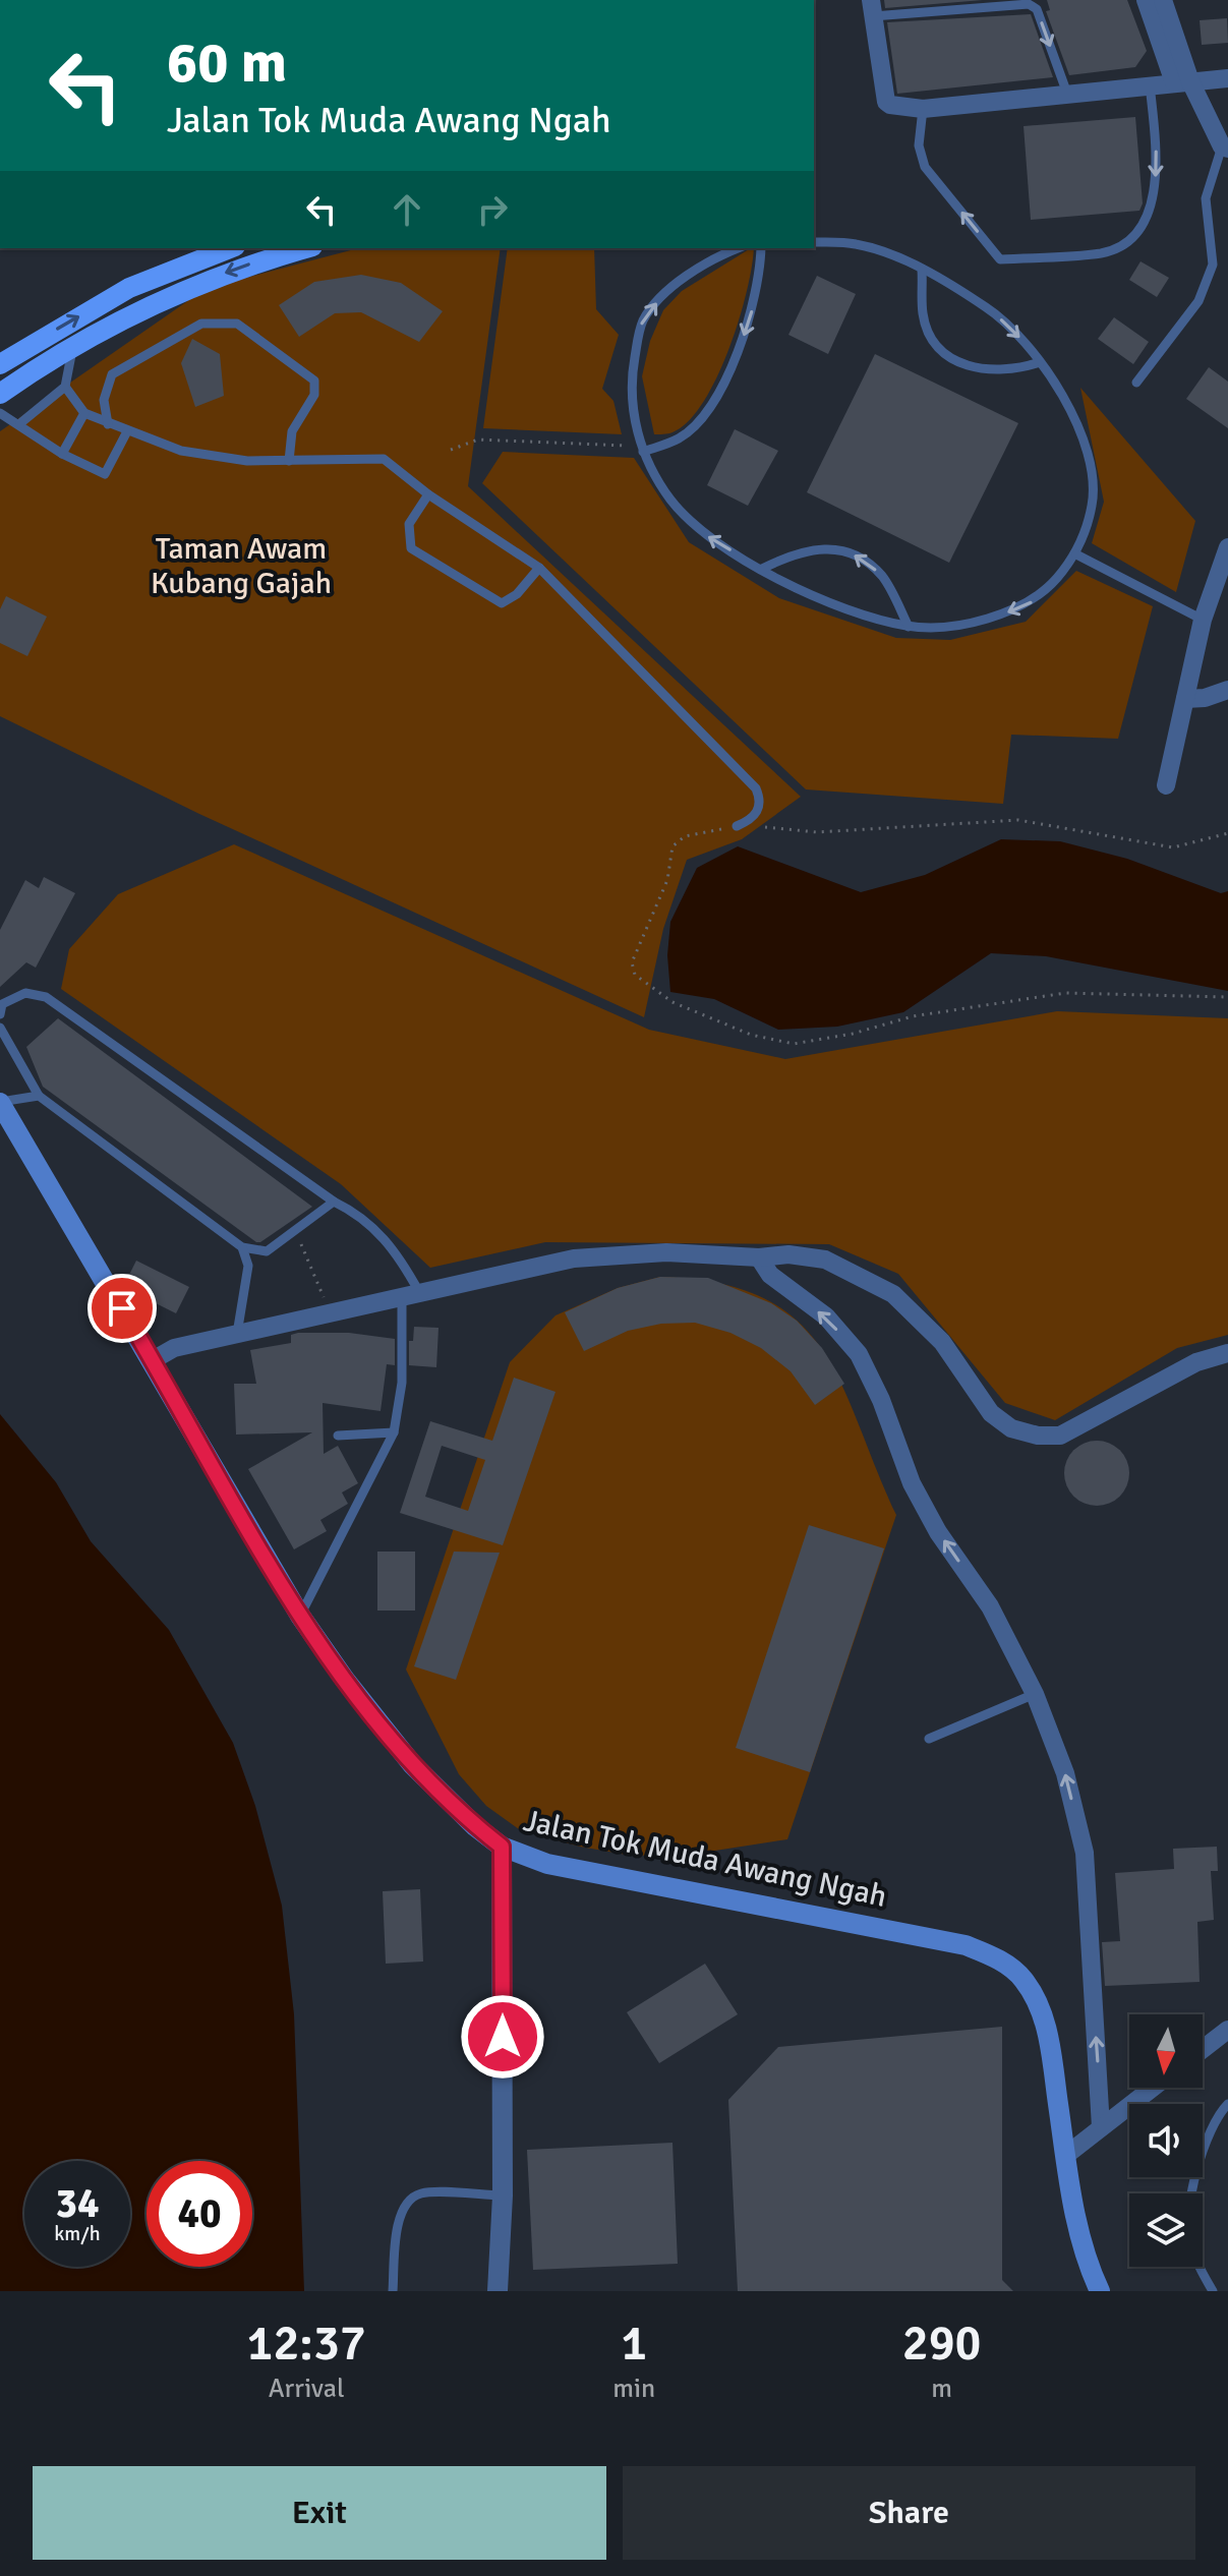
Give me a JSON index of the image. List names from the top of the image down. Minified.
{"streets":{"main road":["Jalan Tok Muda Awang Ngah"]},"parks":["Taman Awam Kubang Gajah"],"north":"bottom","page":{"turn":["60 m","Jalan Tok Muda Awang Ngah"],"speed":"34 km/h","limit":"40","eta":["12:37","Arrival","1","min","290","m"],"buttons":["Exit","Share"]}}
